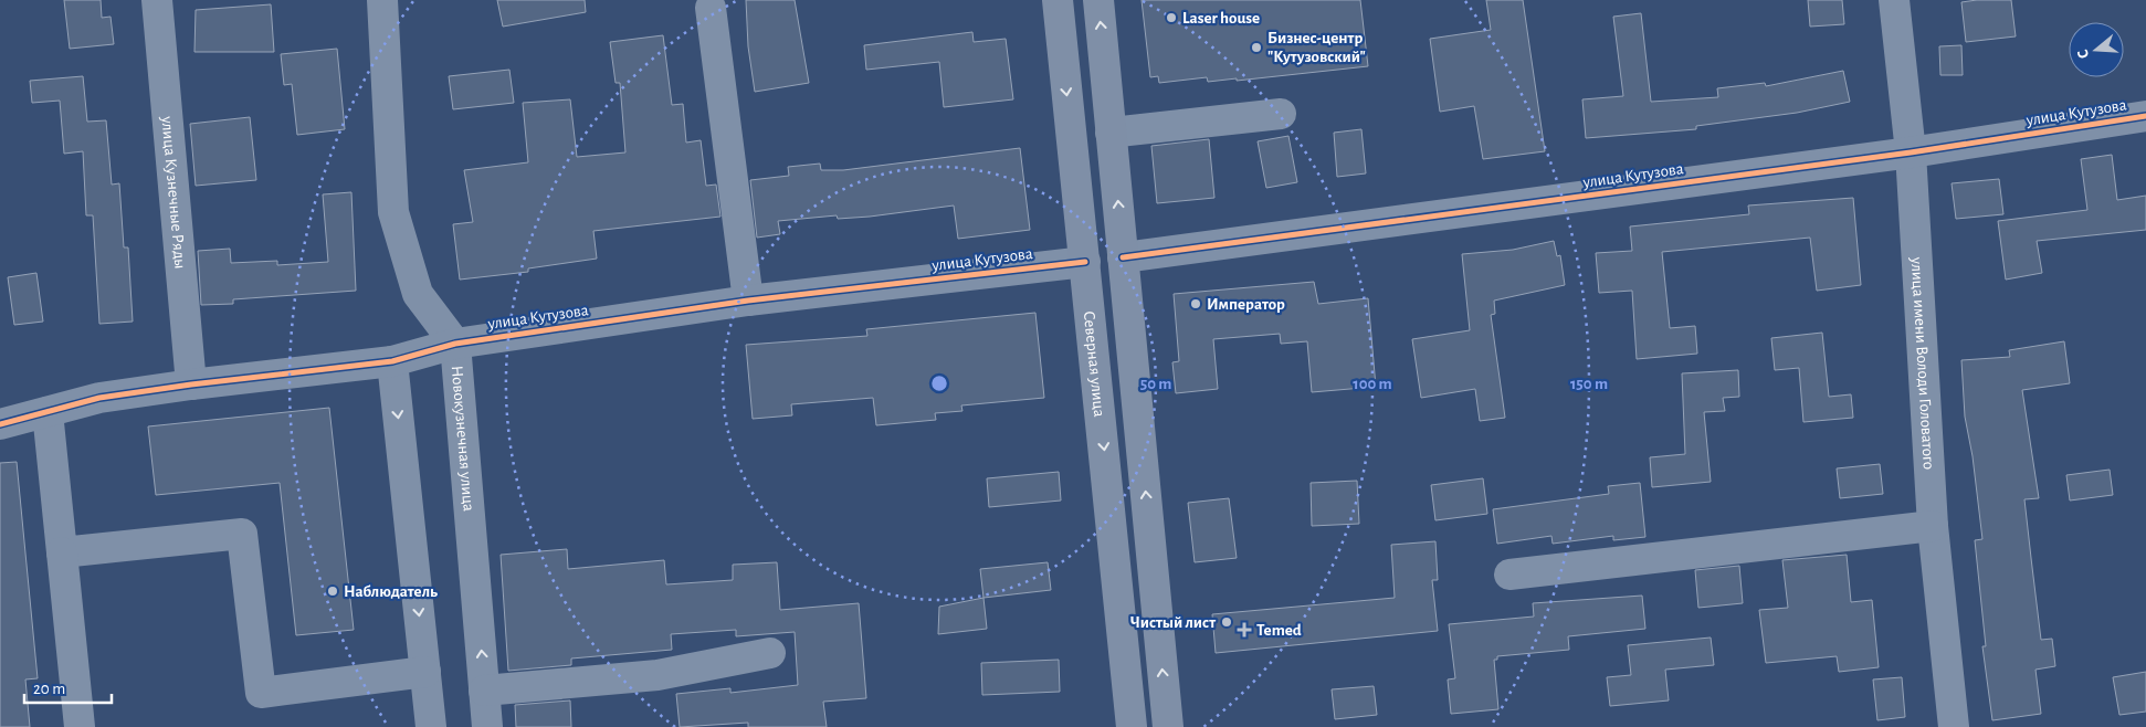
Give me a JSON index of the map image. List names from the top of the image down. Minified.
{"streets":{"main road":["Северная улица"],"street":["улица Кутузова","улица Кузнечные Ряды","улица имени Володи Головатого","Новокузнечная улица"]},"crossings":[["улица Кутузова","улица Кузнечные Ряды"],["улица Кутузова","Северная улица"],["улица Кутузова","улица имени Володи Головатого"],["улица Кутузова","Новокузнечная улица"]],"places":{"other":["Laser house","Бизнес-центр \"Кутузовский\"","Император","Наблюдатель","Чистый лист"],"health":["Temed"]},"scale_bar":"20 m","north":"left","rings":["50 m","100 m","150 m"]}
